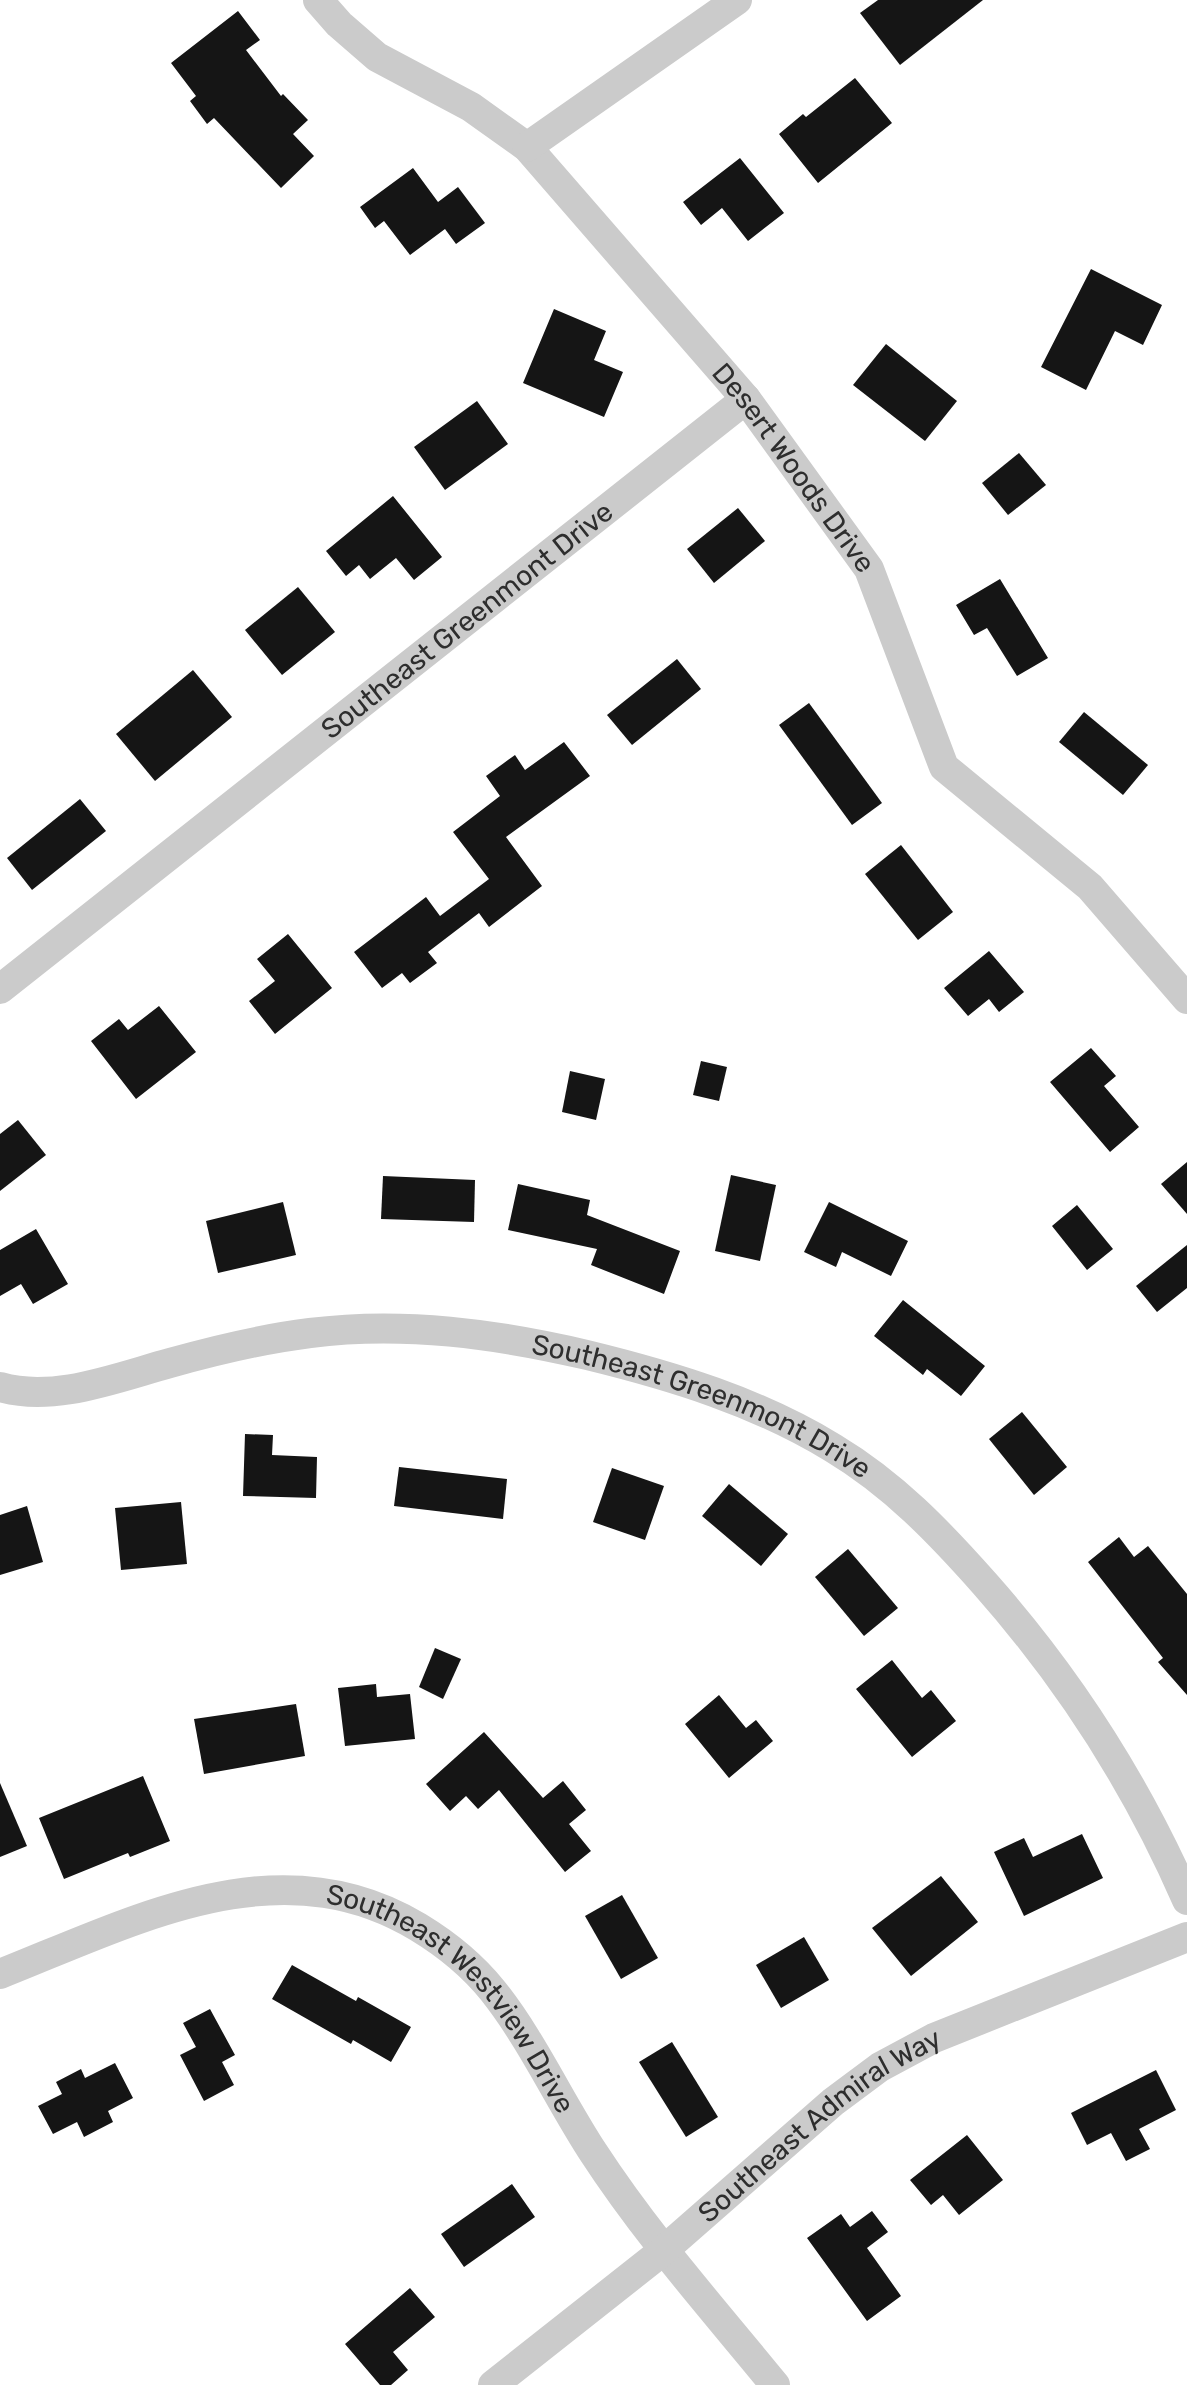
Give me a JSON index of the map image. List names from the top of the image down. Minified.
{"streets":{"street":["Desert Woods Drive","Southeast Greenmont Drive","Southeast Westview Drive","Southeast Admiral Way"]},"crossings":[["Desert Woods Drive","Southeast Greenmont Drive"],["Southeast Westview Drive","Southeast Admiral Way"]]}
